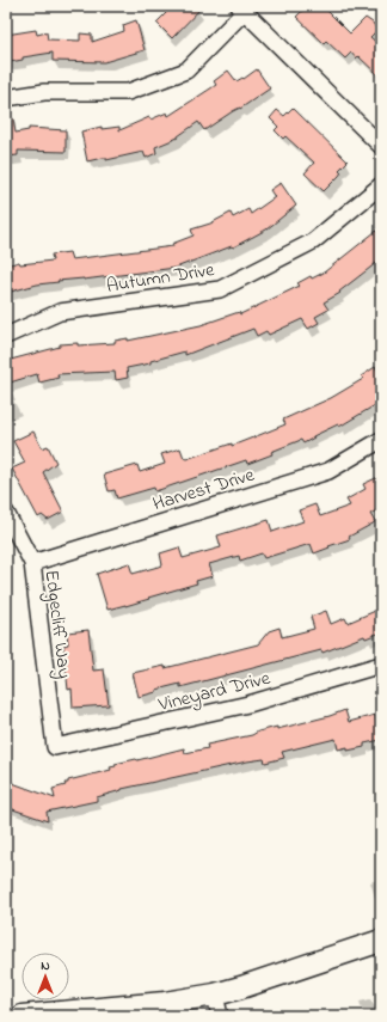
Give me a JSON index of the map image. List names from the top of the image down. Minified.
{"streets":{"street":["Autumn Drive","Harvest Drive","Edgecliff Way","Vineyard Drive"]},"crossings":[["Harvest Drive","Edgecliff Way"],["Edgecliff Way","Vineyard Drive"]],"north":"top"}
